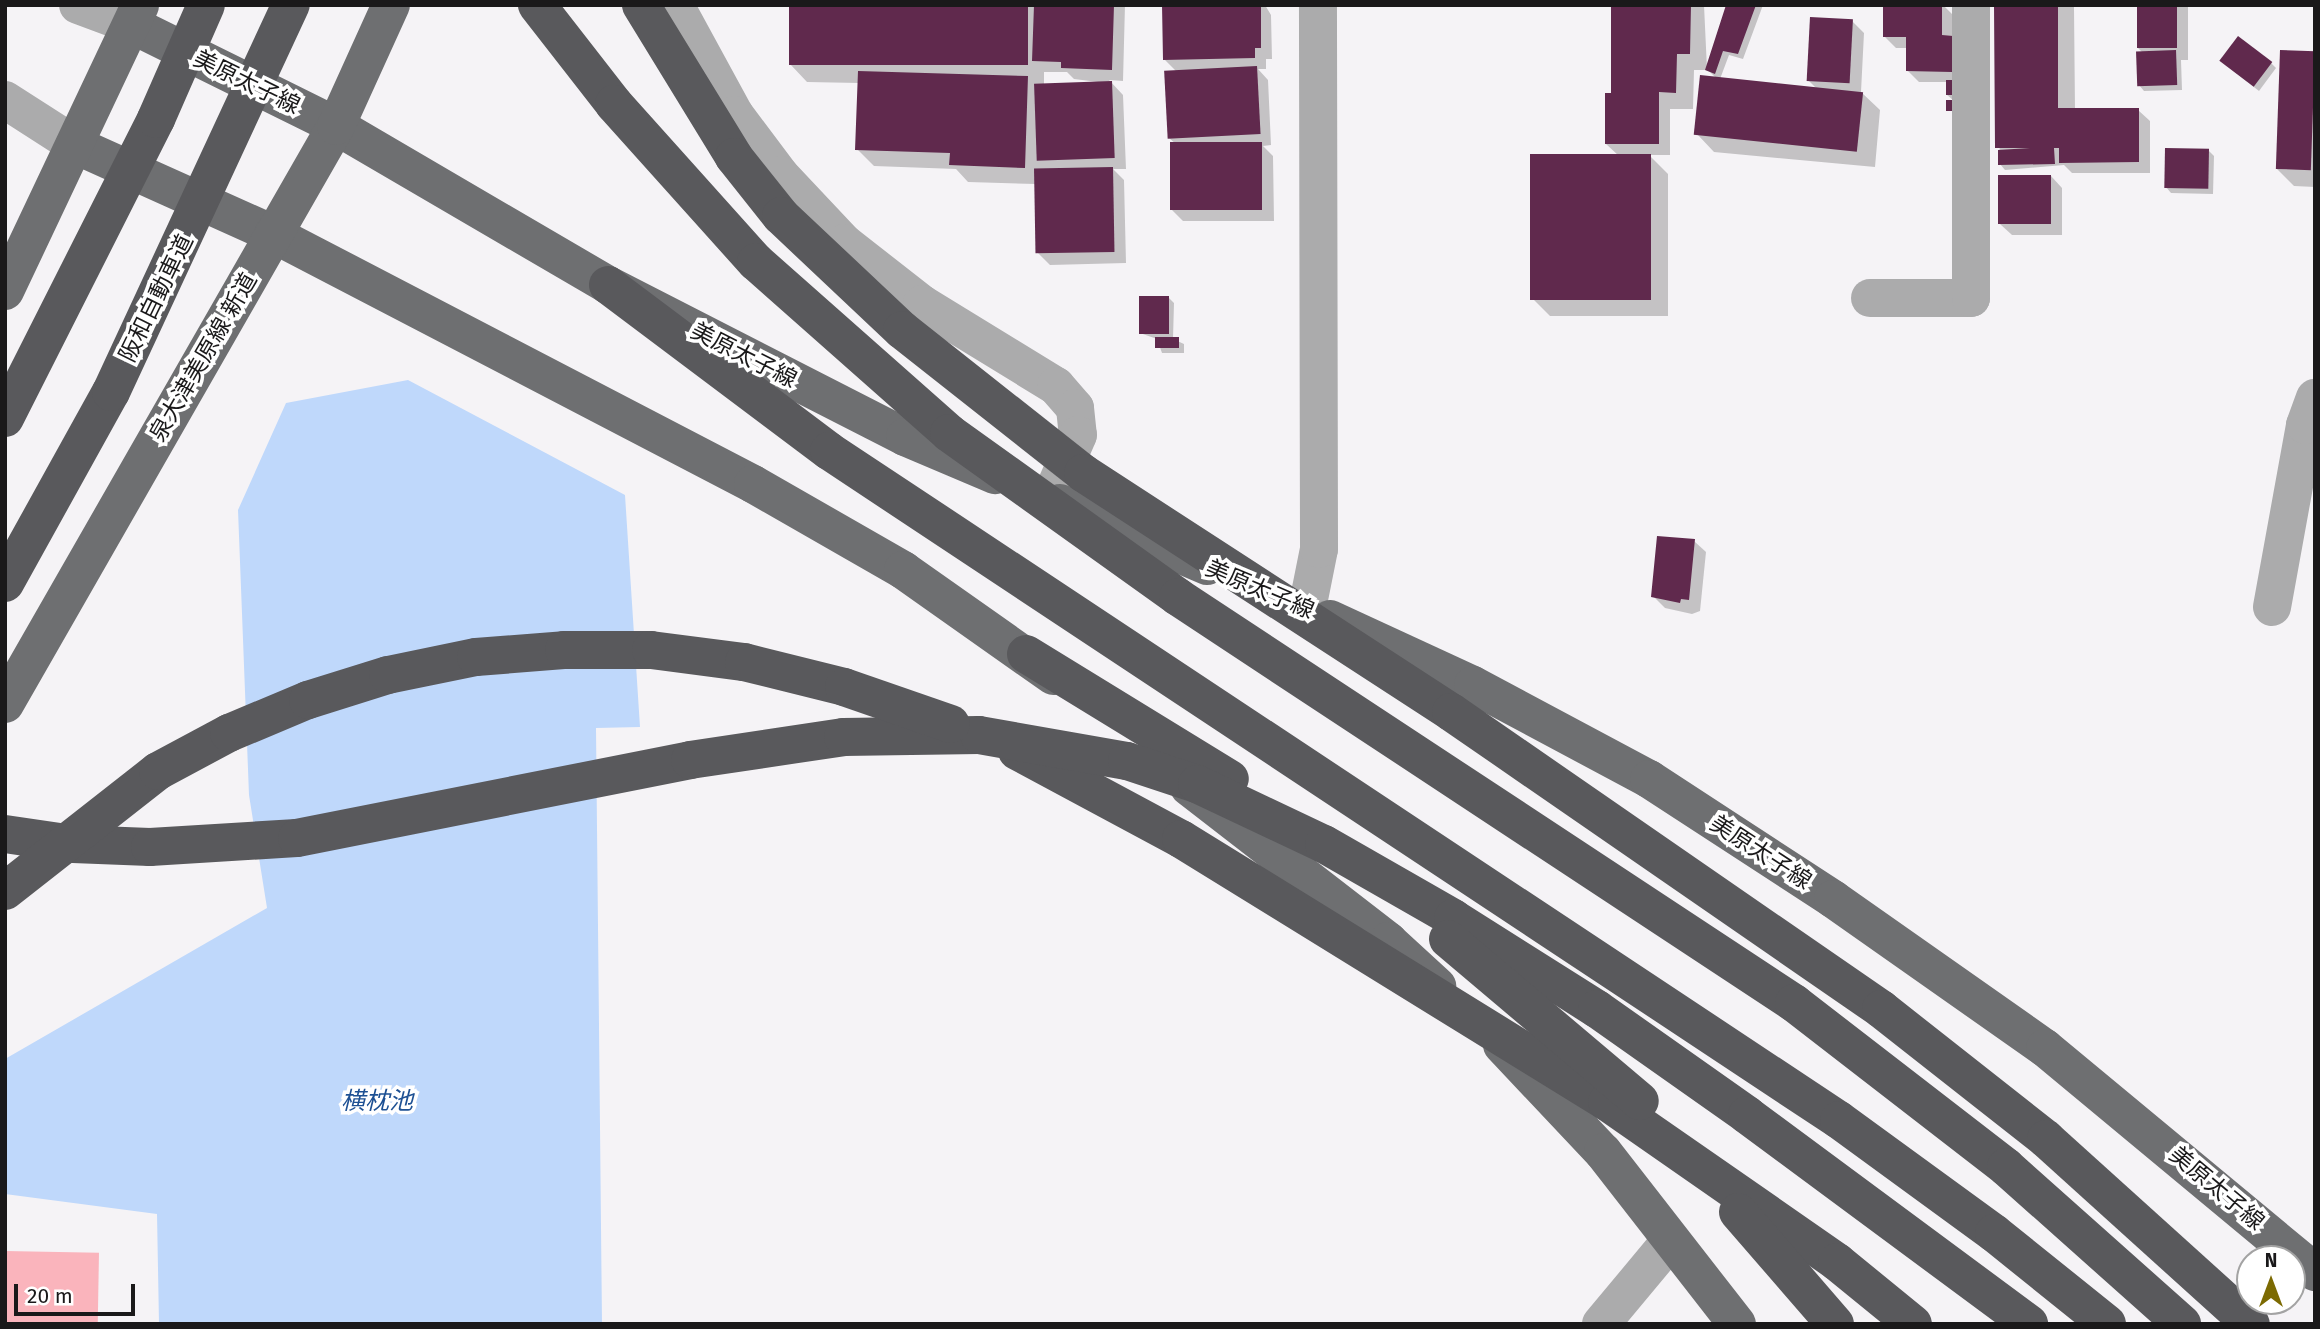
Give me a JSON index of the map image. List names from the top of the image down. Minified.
{"streets":{"highway":["阪和自動車道"],"main road":["美原太子線","泉大津美原線 新道"]},"crossings":[["美原太子線","泉大津美原線 新道"]],"water":["横枕池"],"scale_bar":"20 m","north":"top"}
